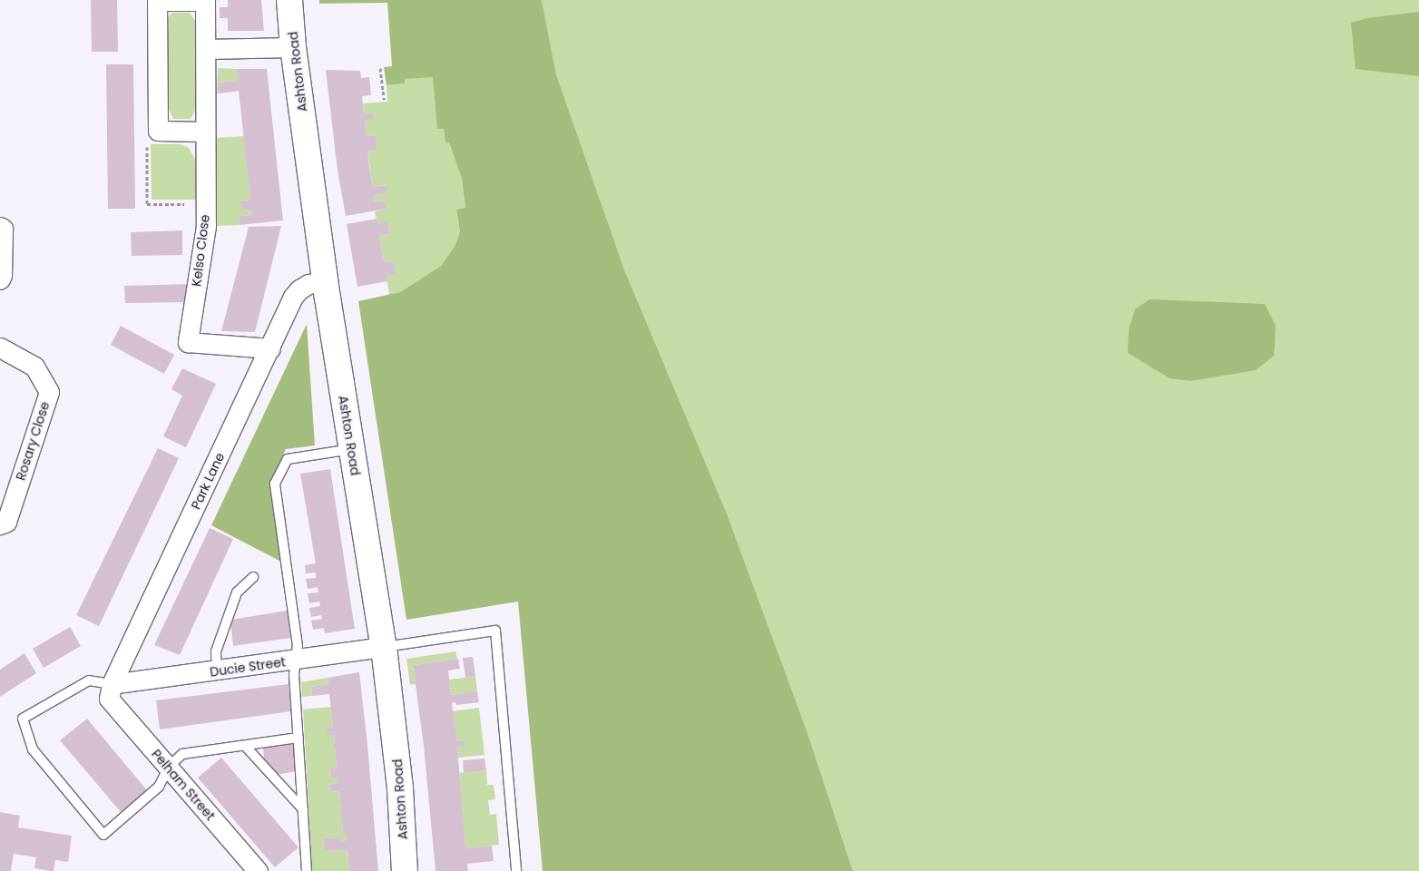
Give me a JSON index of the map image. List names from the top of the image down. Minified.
{"streets":{"highway":["Ashton Road"],"street":["Kelso Close","Rosary Close","Park Lane","Ducie Street","Pelham Street"]},"crossings":[["Ashton Road","Park Lane"],["Ashton Road","Ducie Street"],["Kelso Close","Park Lane"],["Park Lane","Ducie Street"],["Park Lane","Pelham Street"],["Ducie Street","Pelham Street"]]}
